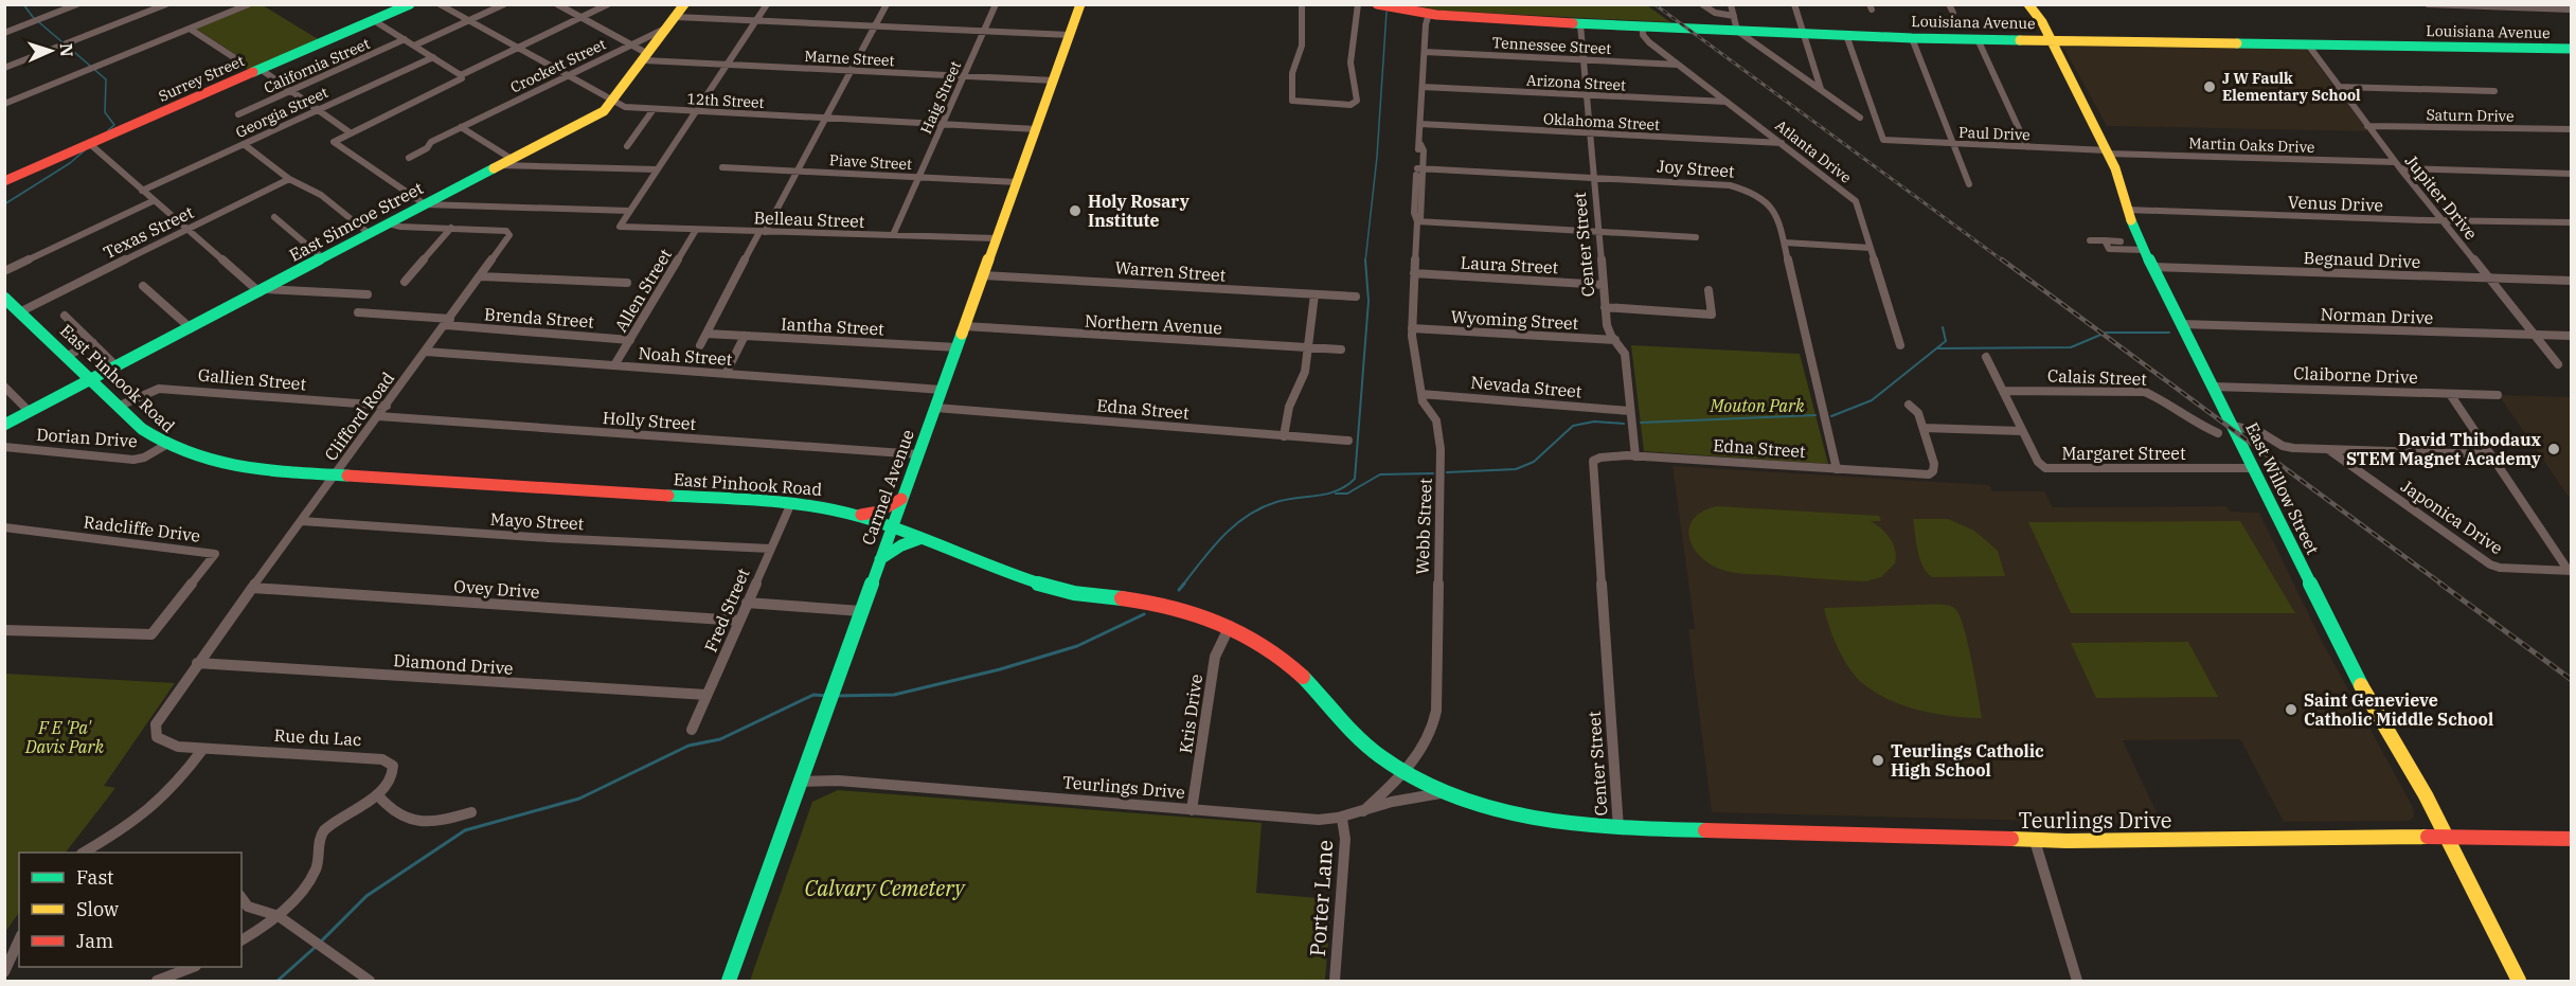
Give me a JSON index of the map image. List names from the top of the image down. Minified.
{"streets":{"main road":["Louisiana Avenue","Surrey Street","East Simcoe Street","East Pinhook Road","Carmel Avenue","East Willow Street","Teurlings Drive"],"street":["Tennessee Street","Marne Street","California Street","Crockett Street","Arizona Street","Haig Street","12th Street","Georgia Street","Saturn Drive","Oklahoma Street","Paul Drive","Martin Oaks Drive","Atlanta Drive","Piave Street","Joy Street","Jupiter Drive","Venus Drive","Belleau Street","Texas Street","Center Street","Begnaud Drive","Laura Street","Warren Street","Allen Street","Norman Drive","Brenda Street","Wyoming Street","Northern Avenue","Iantha Street","Noah Street","Claiborne Drive","Calais Street","Gallien Street","Nevada Street","Edna Street","Clifford Road","Holly Street","Dorian Drive","Margaret Street","Japonica Drive","Mayo Street","Webb Street","Radcliffe Drive","Ovey Drive","Fred Street","Diamond Drive","Kris Drive","Rue du Lac","Porter Lane"]},"crossings":[["Louisiana Avenue","Atlanta Drive"],["Louisiana Avenue","Jupiter Drive"],["Louisiana Avenue","Center Street"],["Louisiana Avenue","East Willow Street"],["Louisiana Avenue","Webb Street"],["Tennessee Street","Atlanta Drive"],["Tennessee Street","Center Street"],["Tennessee Street","Webb Street"],["Marne Street","Haig Street"],["Marne Street","East Simcoe Street"],["Marne Street","Carmel Avenue"],["Crockett Street","12th Street"],["Crockett Street","East Simcoe Street"],["Arizona Street","Atlanta Drive"],["Arizona Street","Center Street"],["Arizona Street","Webb Street"],["Haig Street","12th Street"],["Haig Street","Piave Street"],["Haig Street","Belleau Street"],["12th Street","East Simcoe Street"],["12th Street","Carmel Avenue"],["Saturn Drive","Jupiter Drive"],["Oklahoma Street","Atlanta Drive"],["Oklahoma Street","Center Street"],["Oklahoma Street","Webb Street"],["Paul Drive","Martin Oaks Drive"],["Paul Drive","East Willow Street"],["Martin Oaks Drive","Jupiter Drive"],["Martin Oaks Drive","East Willow Street"],["Piave Street","Carmel Avenue"],["Joy Street","Center Street"],["Joy Street","Edna Street"],["Joy Street","Webb Street"],["Jupiter Drive","Venus Drive"],["Jupiter Drive","Begnaud Drive"],["Jupiter Drive","Norman Drive"],["Venus Drive","East Willow Street"],["Belleau Street","Allen Street"],["Belleau Street","Carmel Avenue"],["East Simcoe Street","East Pinhook Road"],["East Simcoe Street","Clifford Road"],["Texas Street","East Pinhook Road"],["Center Street","Laura Street"],["Center Street","Wyoming Street"],["Center Street","East Pinhook Road"],["Center Street","Nevada Street"],["Center Street","Edna Street"],["Center Street","Teurlings Drive"],["Begnaud Drive","East Willow Street"],["Laura Street","Webb Street"],["Warren Street","Carmel Avenue"],["Allen Street","Brenda Street"],["Allen Street","Noah Street"],["Norman Drive","East Willow Street"],["Brenda Street","Clifford Road"],["Wyoming Street","Webb Street"],["Northern Avenue","Carmel Avenue"],["Iantha Street","Carmel Avenue"],["Noah Street","Clifford Road"],["Noah Street","Carmel Avenue"],["Claiborne Drive","East Willow Street"],["East Pinhook Road","Gallien Street"],["East Pinhook Road","Clifford Road"],["East Pinhook Road","Dorian Drive"],["East Pinhook Road","Carmel Avenue"],["East Pinhook Road","Webb Street"],["East Pinhook Road","Fred Street"],["East Pinhook Road","Kris Drive"],["East Pinhook Road","Teurlings Drive"],["Gallien Street","Clifford Road"],["Nevada Street","Webb Street"],["Edna Street","Carmel Avenue"],["Clifford Road","Holly Street"],["Clifford Road","Mayo Street"],["Clifford Road","Ovey Drive"],["Clifford Road","Diamond Drive"],["Clifford Road","Rue du Lac"],["Holly Street","Carmel Avenue"],["Margaret Street","East Willow Street"],["Carmel Avenue","Teurlings Drive"],["East Willow Street","Teurlings Drive"],["Mayo Street","Fred Street"],["Webb Street","Teurlings Drive"],["Ovey Drive","Fred Street"],["Fred Street","Diamond Drive"],["Kris Drive","Teurlings Drive"],["Teurlings Drive","Porter Lane"]],"parks":["Mouton Park","F E 'Pa' Davis Park","Calvary Cemetery"],"places":["J W Faulk Elementary School","Holy Rosary Institute","David Thibodaux STEM Magnet Academy","Saint Genevieve Catholic Middle School","Teurlings Catholic High School"],"legend":["Fast","Slow","Jam"],"north":"right"}
